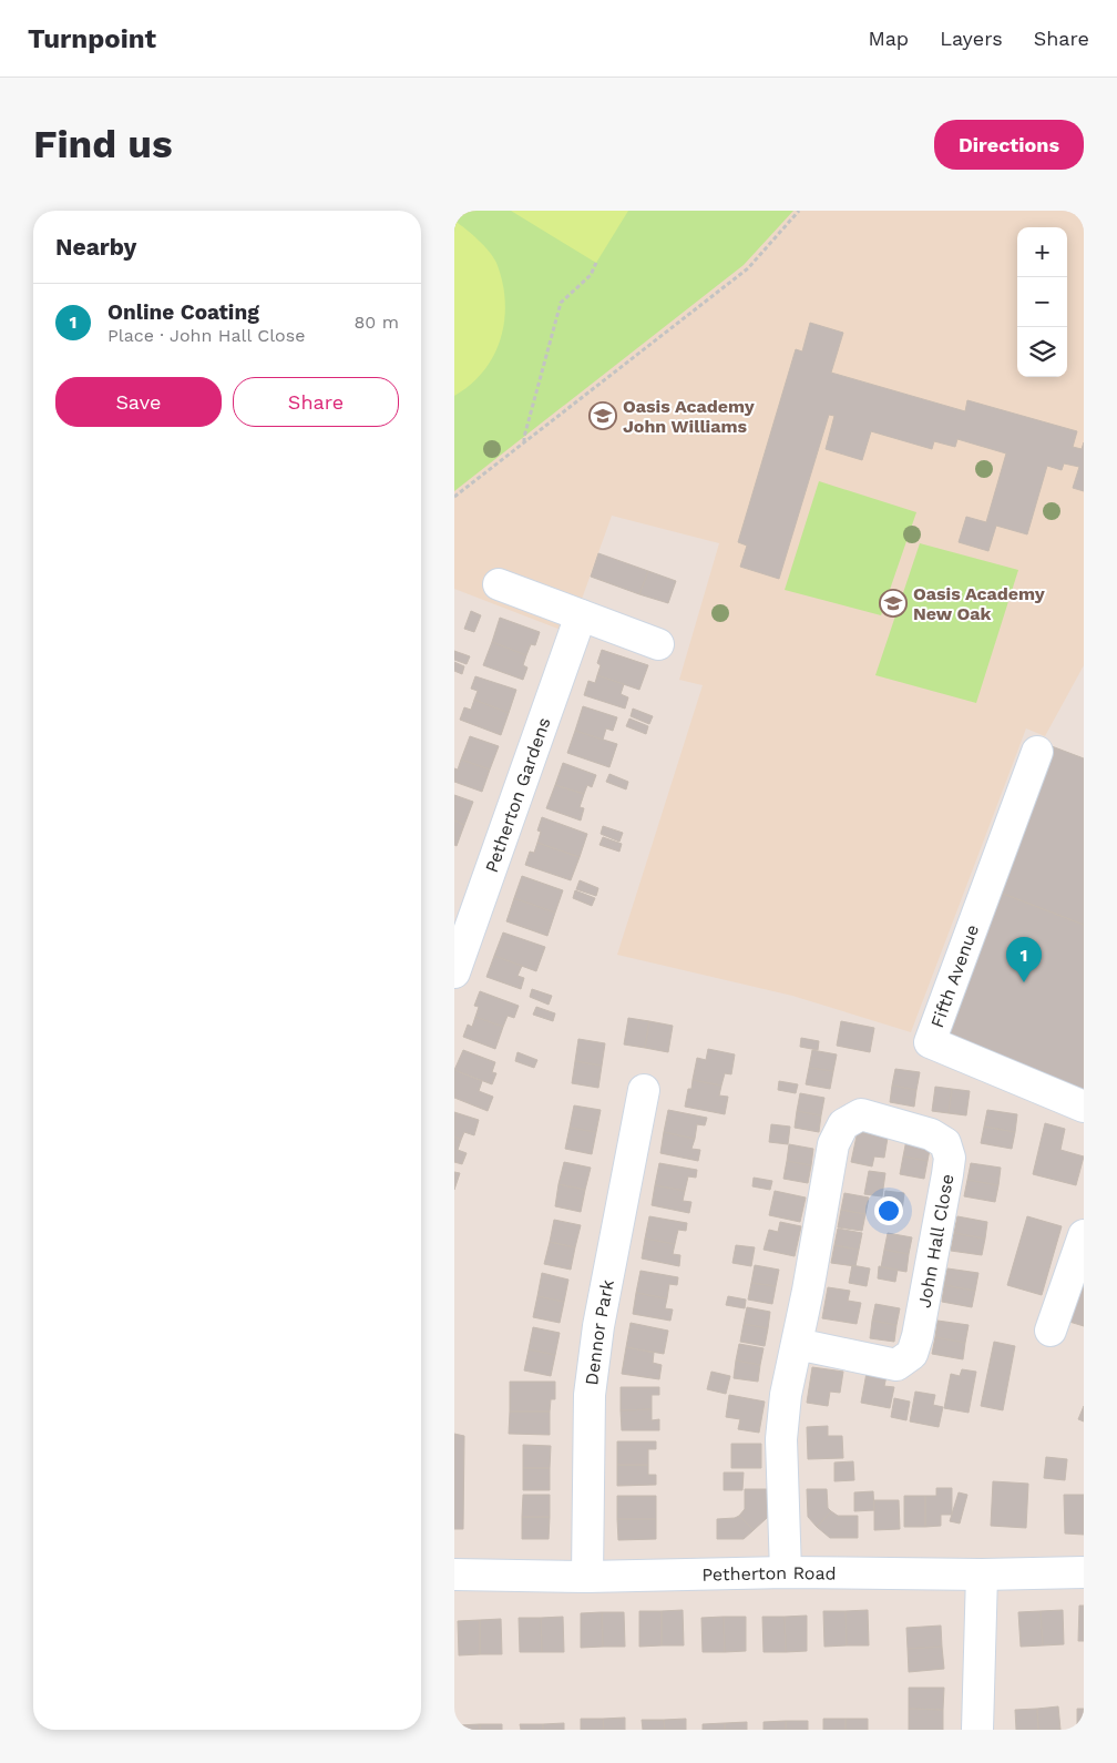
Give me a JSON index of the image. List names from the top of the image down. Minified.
{"streets":{"street":["Petherton Gardens","Fifth Avenue","John Hall Close","Dennor Park","Petherton Road"]},"crossings":[["John Hall Close","Petherton Road"],["Dennor Park","Petherton Road"]],"places":{"school or university":["Oasis Academy John Williams","Oasis Academy New Oak"]},"page":{"header":"Turnpoint","nav":["Map","Layers","Share"],"buttons":["Directions",["Save","Share"]],"title":"Find us","heading":"Nearby","map_buttons":["+","−"],"list":[{"mark":"1","name":"Online Coating","note":"Place · John Hall Close","value":"80 m"}],"pins":"1"}}
